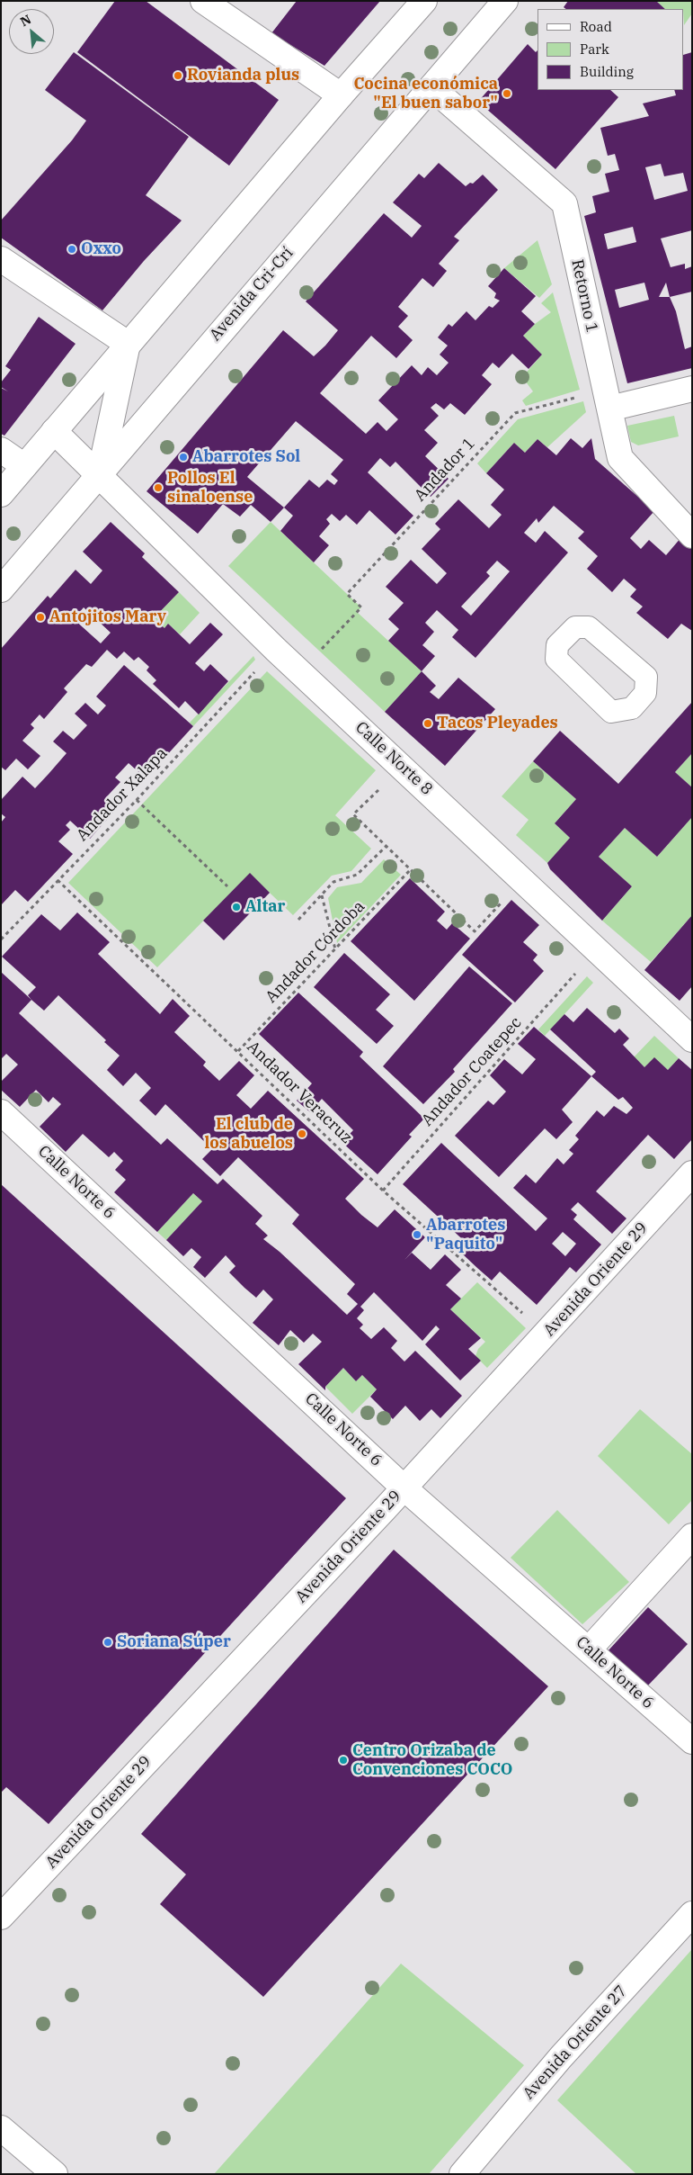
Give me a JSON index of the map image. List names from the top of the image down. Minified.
{"streets":{"street":["Avenida Cri-Crí","Retorno 1","Calle Norte 8","Calle Norte 6","Avenida Oriente 29","Avenida Oriente 27"],"path":["Andador 1","Andador Xalapa","Andador Córdoba","Andador Coatepec","Andador Veracruz"]},"crossings":[["Avenida Cri-Crí","Retorno 1"],["Avenida Cri-Crí","Calle Norte 8"],["Andador Xalapa","Andador Veracruz"],["Andador Córdoba","Andador Veracruz"],["Andador Coatepec","Andador Veracruz"],["Calle Norte 6","Avenida Oriente 29"]],"places":["Rovianda plus","Cocina económica \"El buen sabor\"","Oxxo","Abarrotes Sol","Pollos El sinaloense","Antojitos Mary","Tacos Pleyades","Altar","El club de los abuelos","Abarrotes \"Paquito\"","Soriana Súper","Centro Orizaba de Convenciones COCO"],"legend":["Road","Park","Building"],"north":"top left"}
